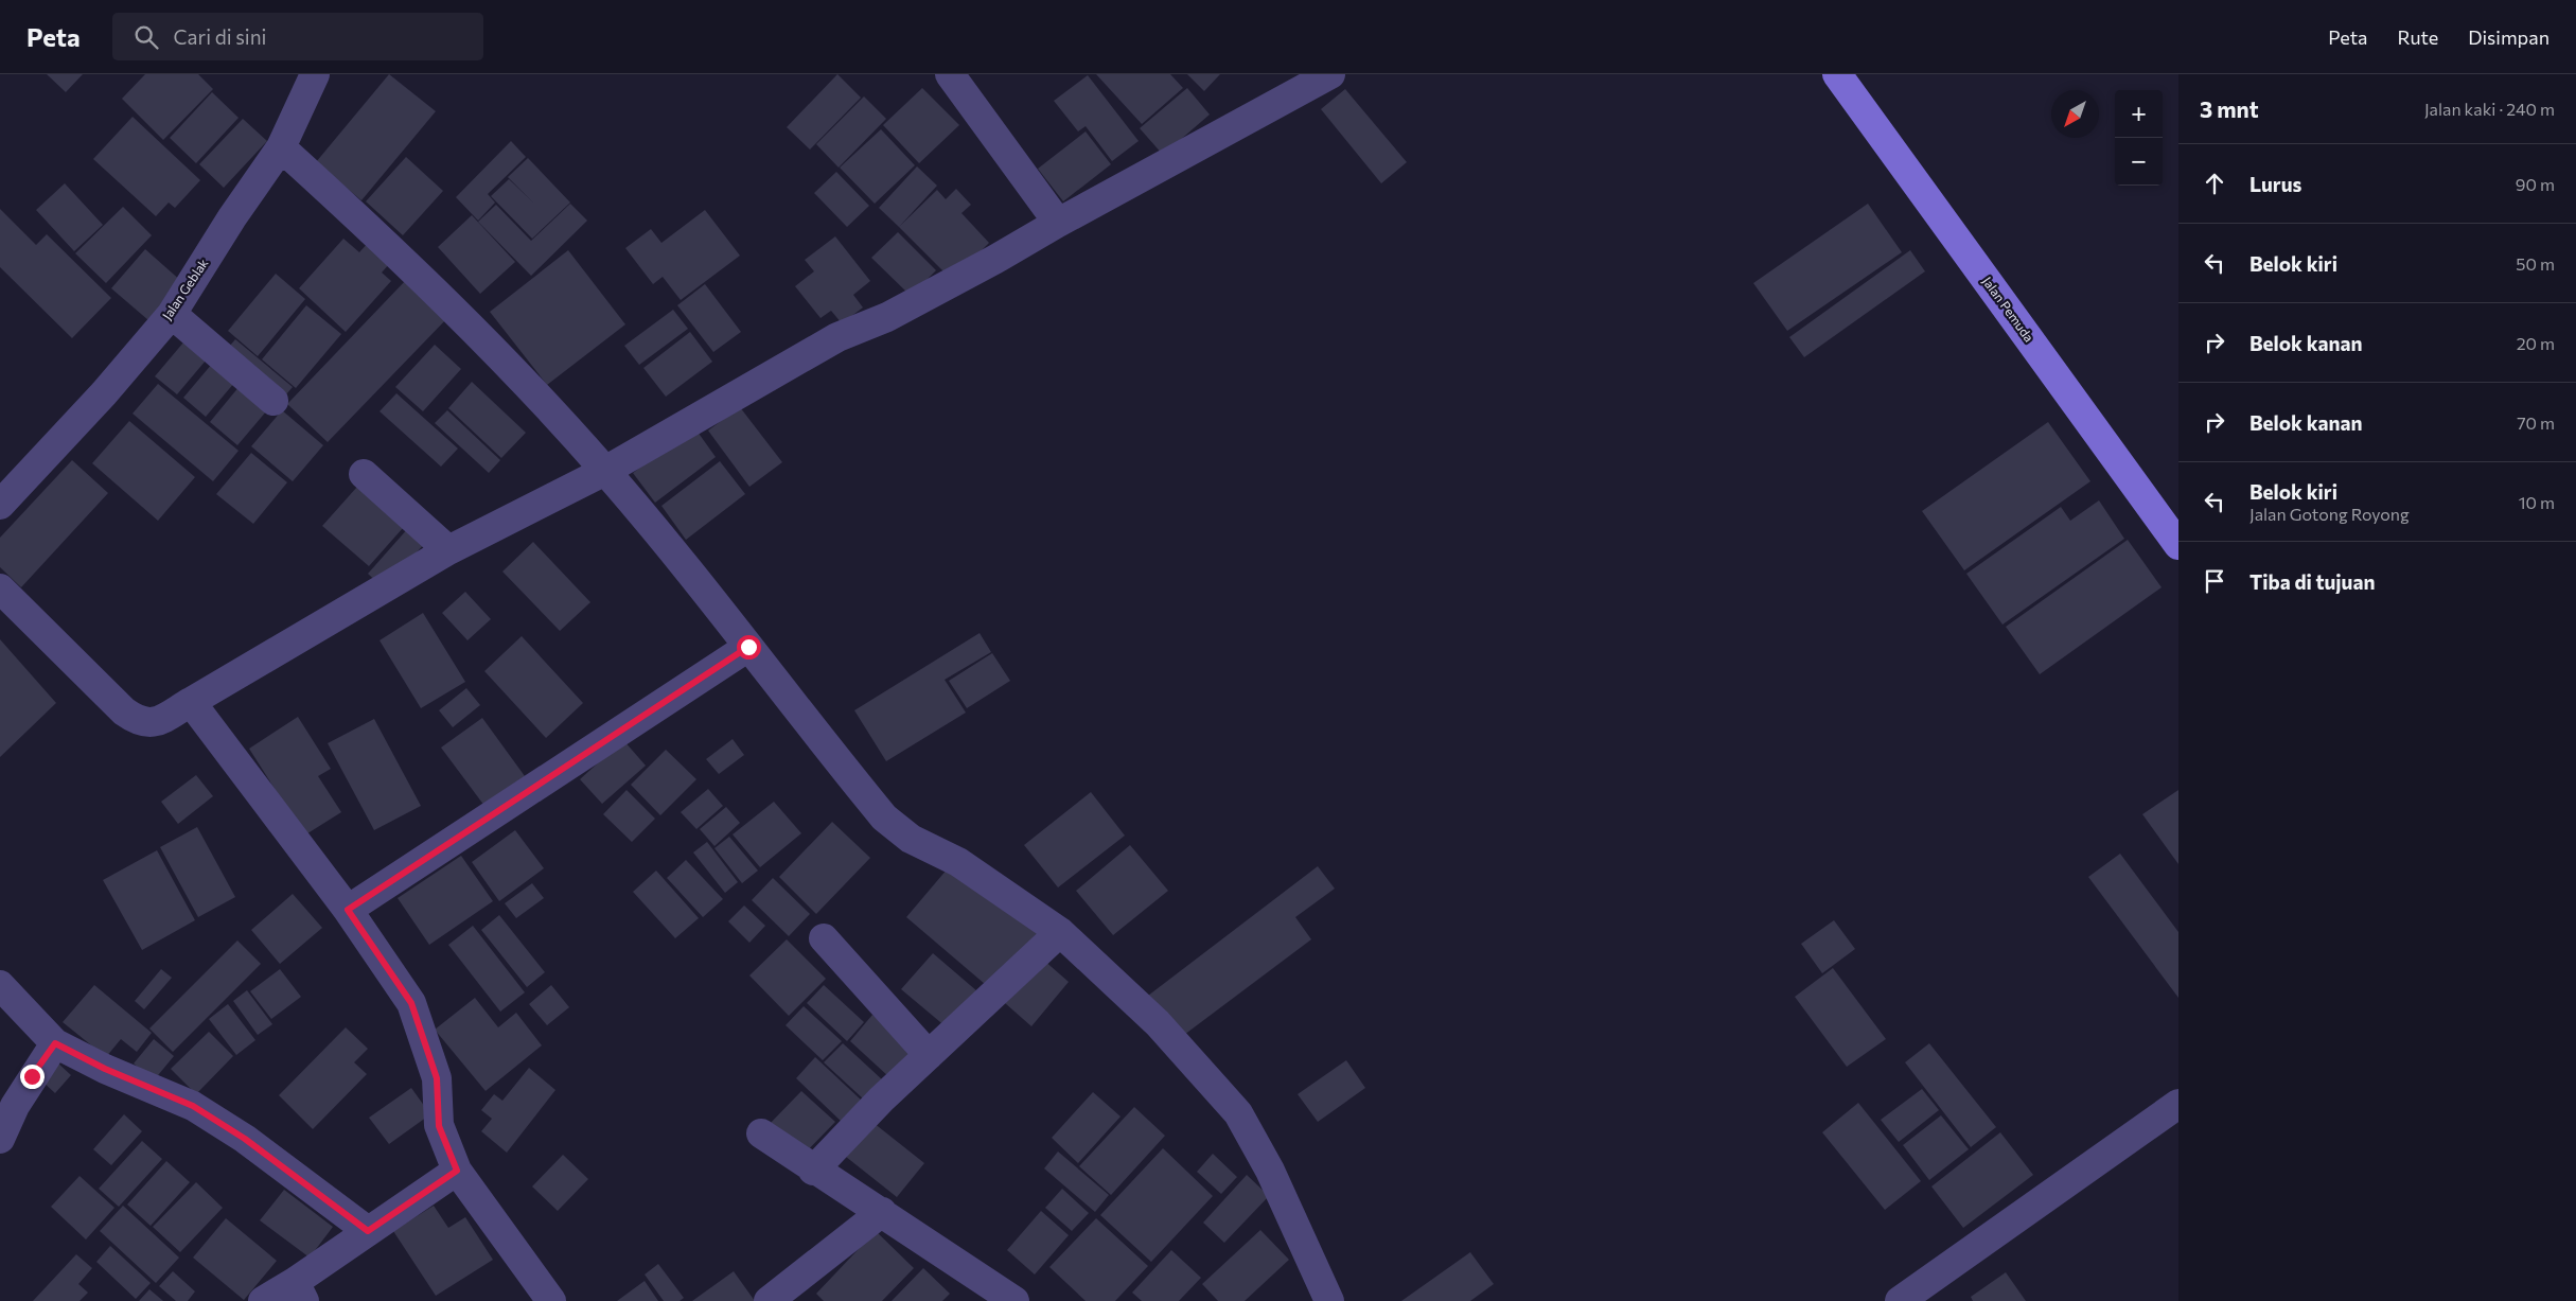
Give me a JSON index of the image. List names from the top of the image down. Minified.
{"streets":{"main road":["Jalan Pemuda"],"street":["Jalan Geblak"]},"north":"bottom left","page":{"header":"Peta","search":"Cari di sini","nav":["Peta","Rute","Disimpan"],"heading":["3 mnt","Jalan kaki · 240 m"],"map_buttons":["+","−"],"list":[["Lurus","90 m"],["Belok kiri","50 m"],["Belok kanan","20 m"],["Belok kanan","70 m"],["Belok kiri","Jalan Gotong Royong","10 m"],"Tiba di tujuan"]}}
